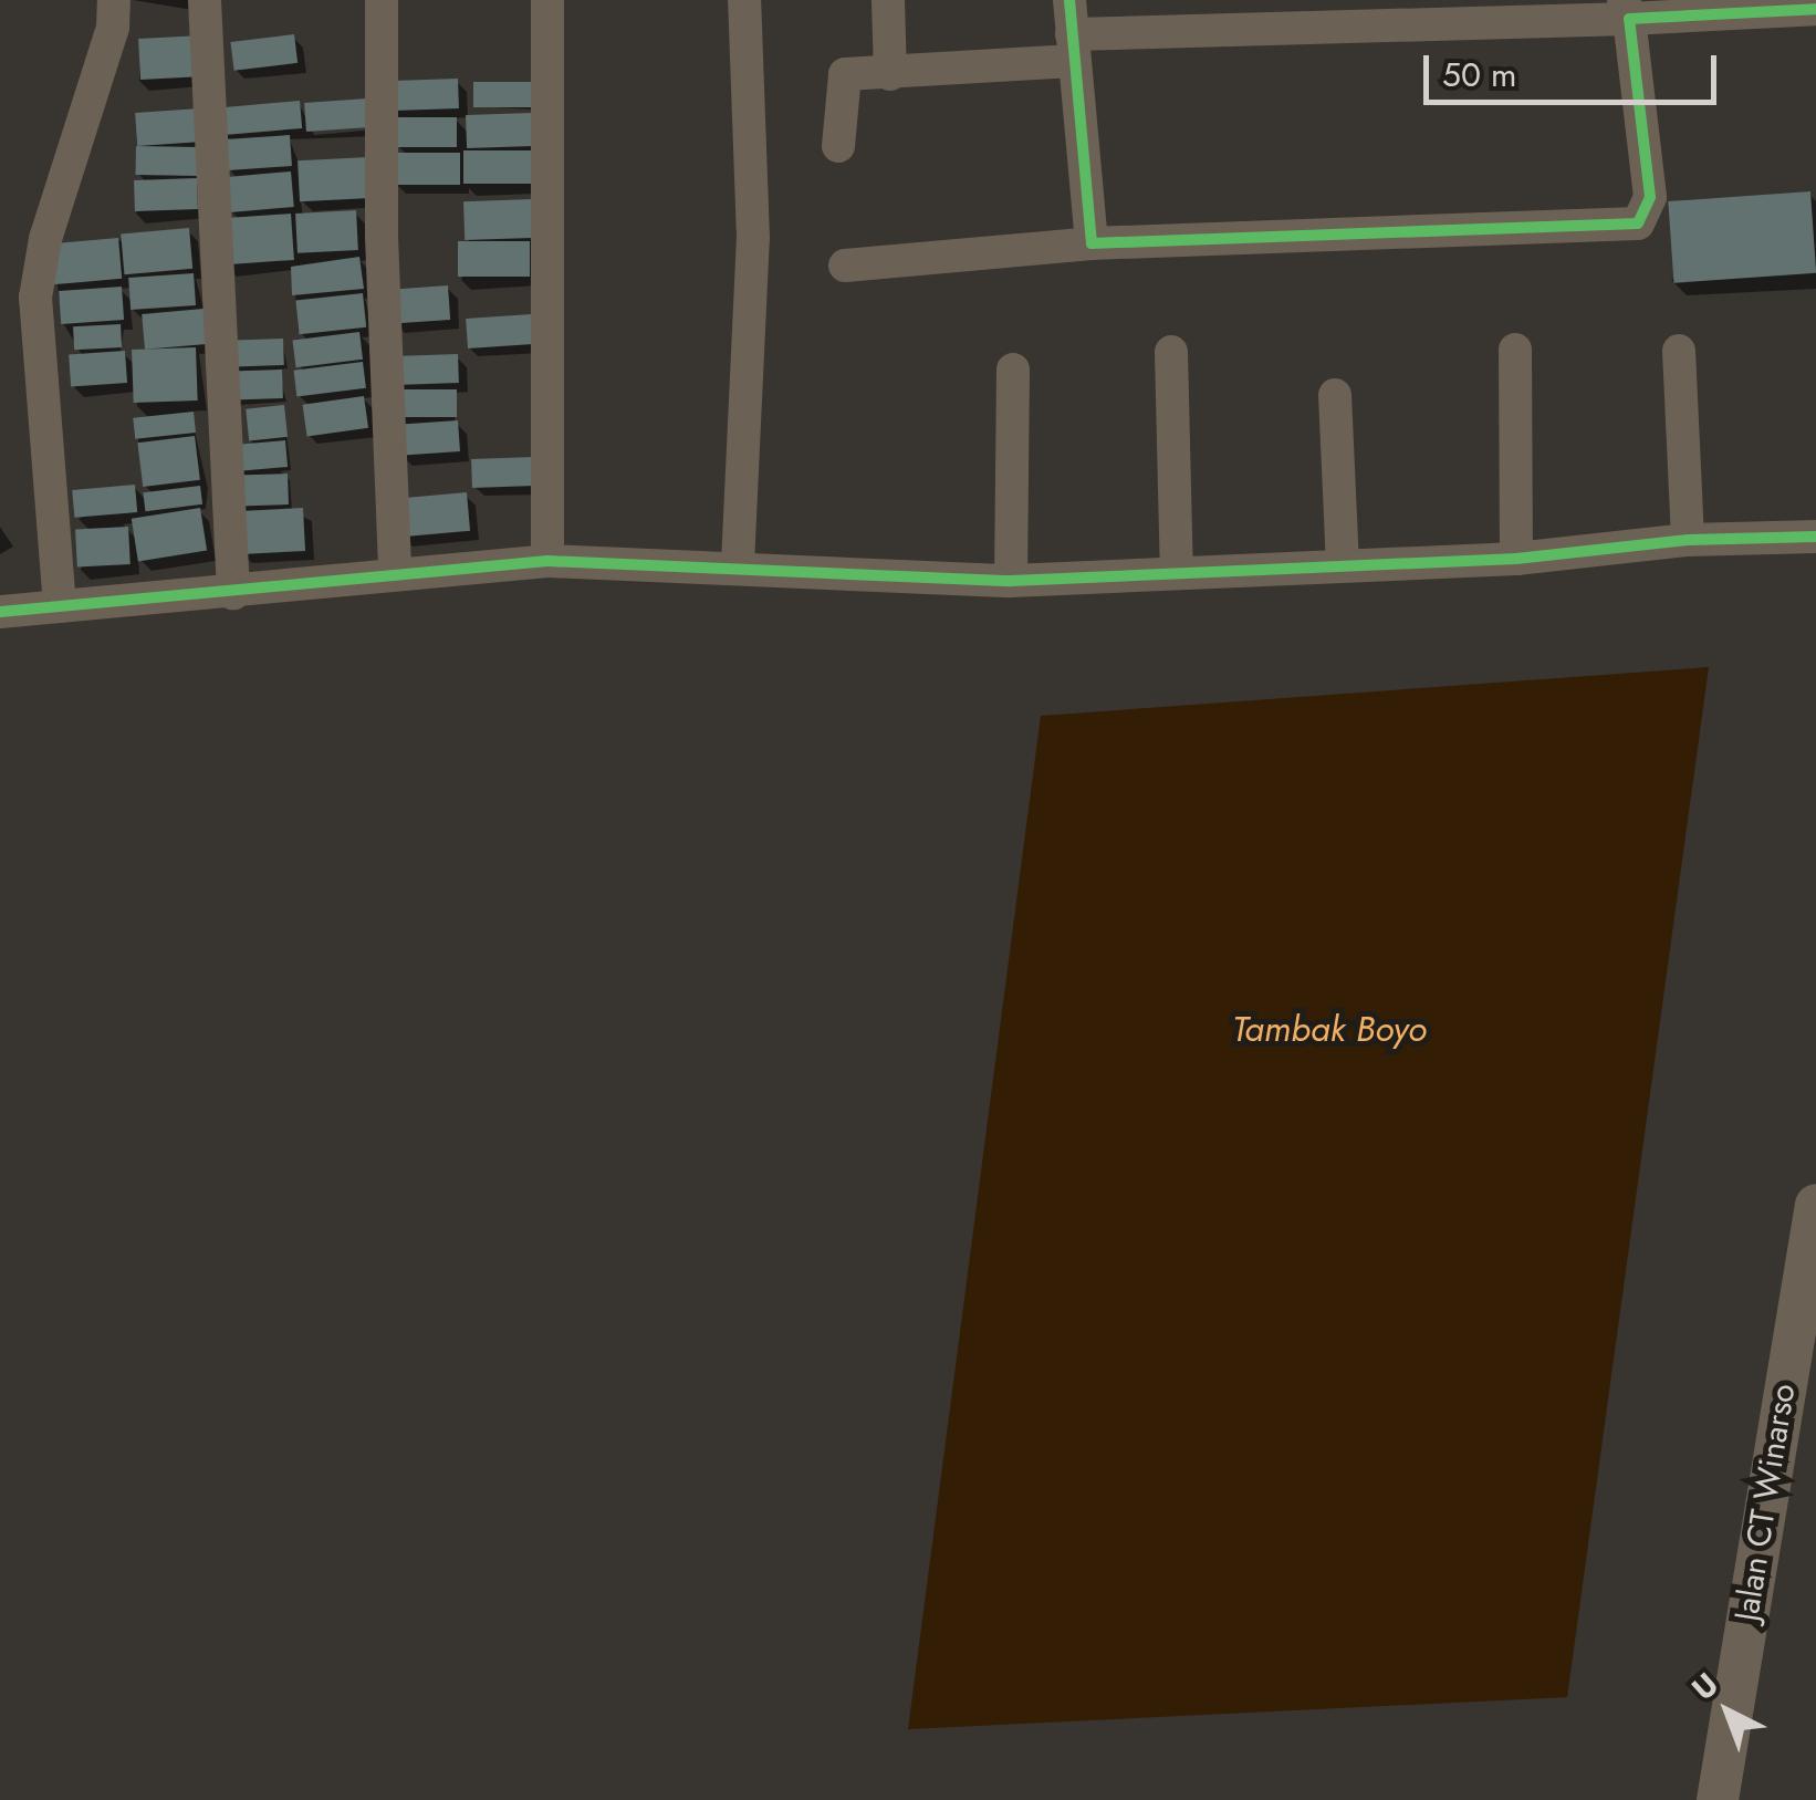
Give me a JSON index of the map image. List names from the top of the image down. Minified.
{"streets":{"street":["Jalan CT Winarso"]},"water":["Tambak Boyo"],"scale_bar":"50 m","north":"top left"}
